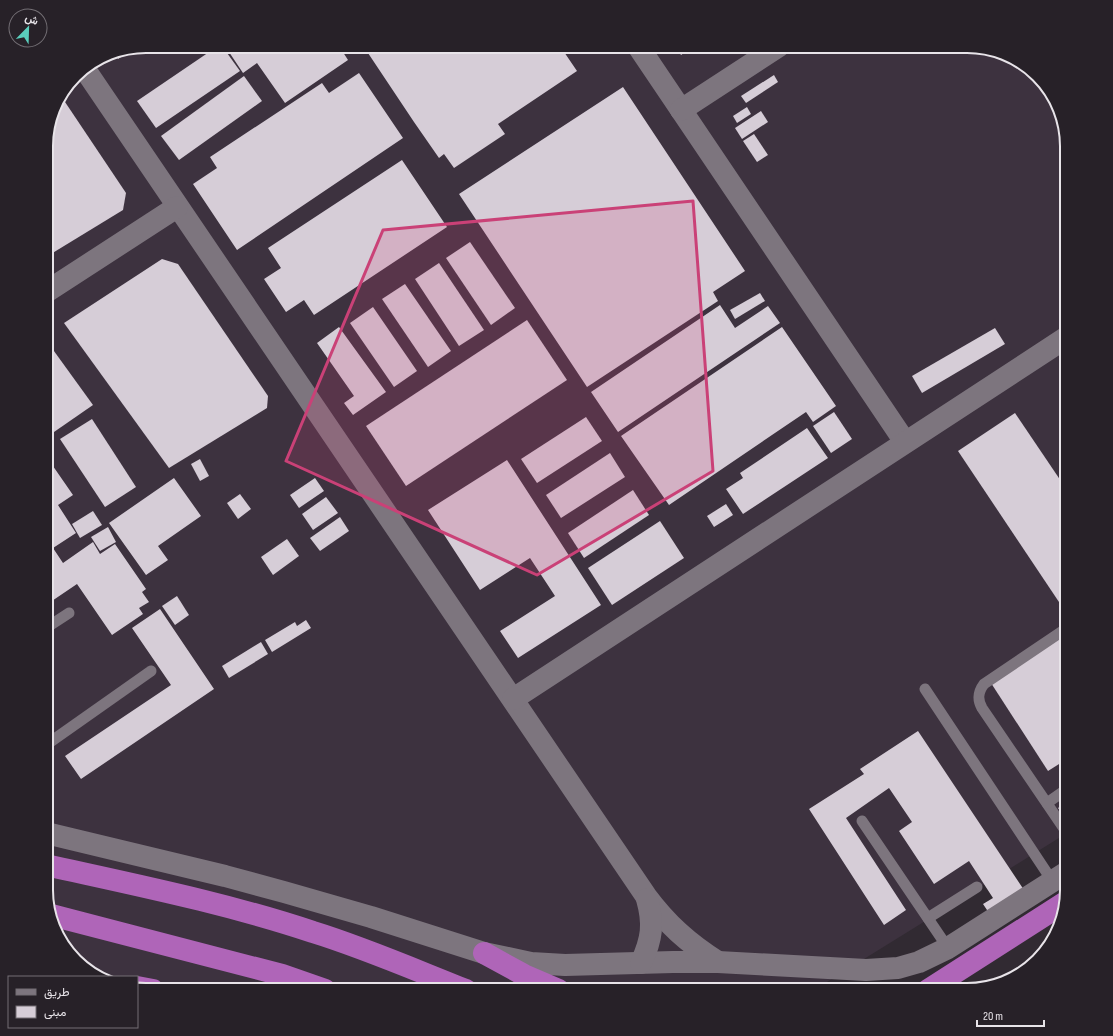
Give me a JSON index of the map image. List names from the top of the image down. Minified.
{"legend":["طريق","مبنى"],"scale_bar":"20 m","north":"top right"}
